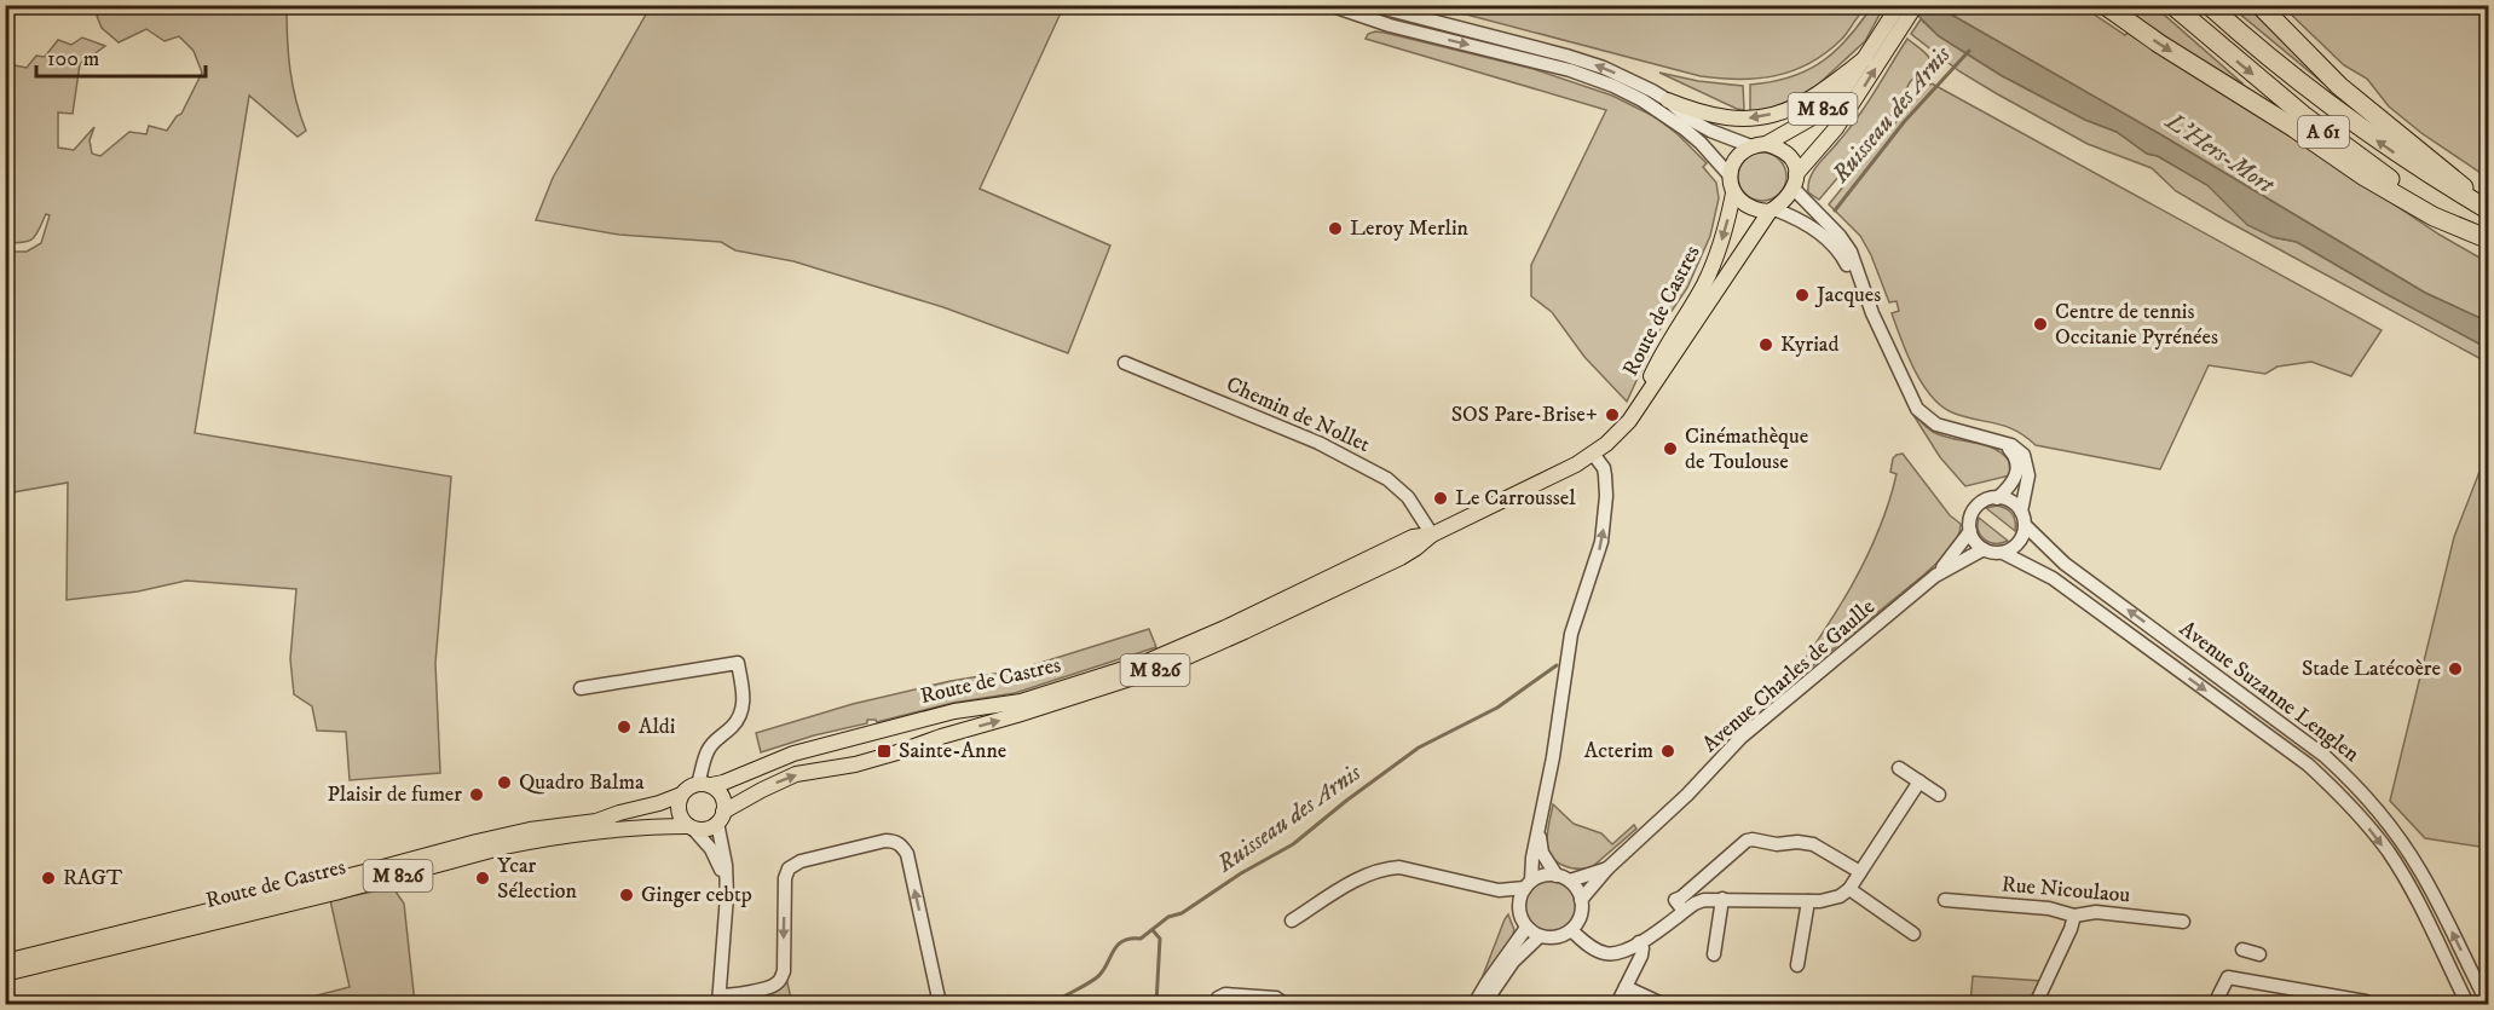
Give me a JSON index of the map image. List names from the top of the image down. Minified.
{"streets":{"highway":["A 61"],"main road":["M 826","Route de Castres"],"street":["Chemin de Nollet","Avenue Charles de Gaulle","Avenue Suzanne Lenglen","Rue Nicoulaou"]},"crossings":[["M 826","Route de Castres"],["Route de Castres","Chemin de Nollet"],["Avenue Charles de Gaulle","Avenue Suzanne Lenglen"]],"water":["Ruisseau des Arnis","L'Hers-Mort"],"places":{"other":["Leroy Merlin","Jacques","Centre de tennis Occitanie Pyrénées","Kyriad","SOS Pare-Brise+","Cinémathèque de Toulouse","Le Carroussel","Stade Latécoère","Aldi","Acterim","Quadro Balma","Plaisir de fumer","RAGT","Ycar Sélection","Ginger cebtp"],"transit":["Sainte-Anne"]},"scale_bar":"100 m"}
